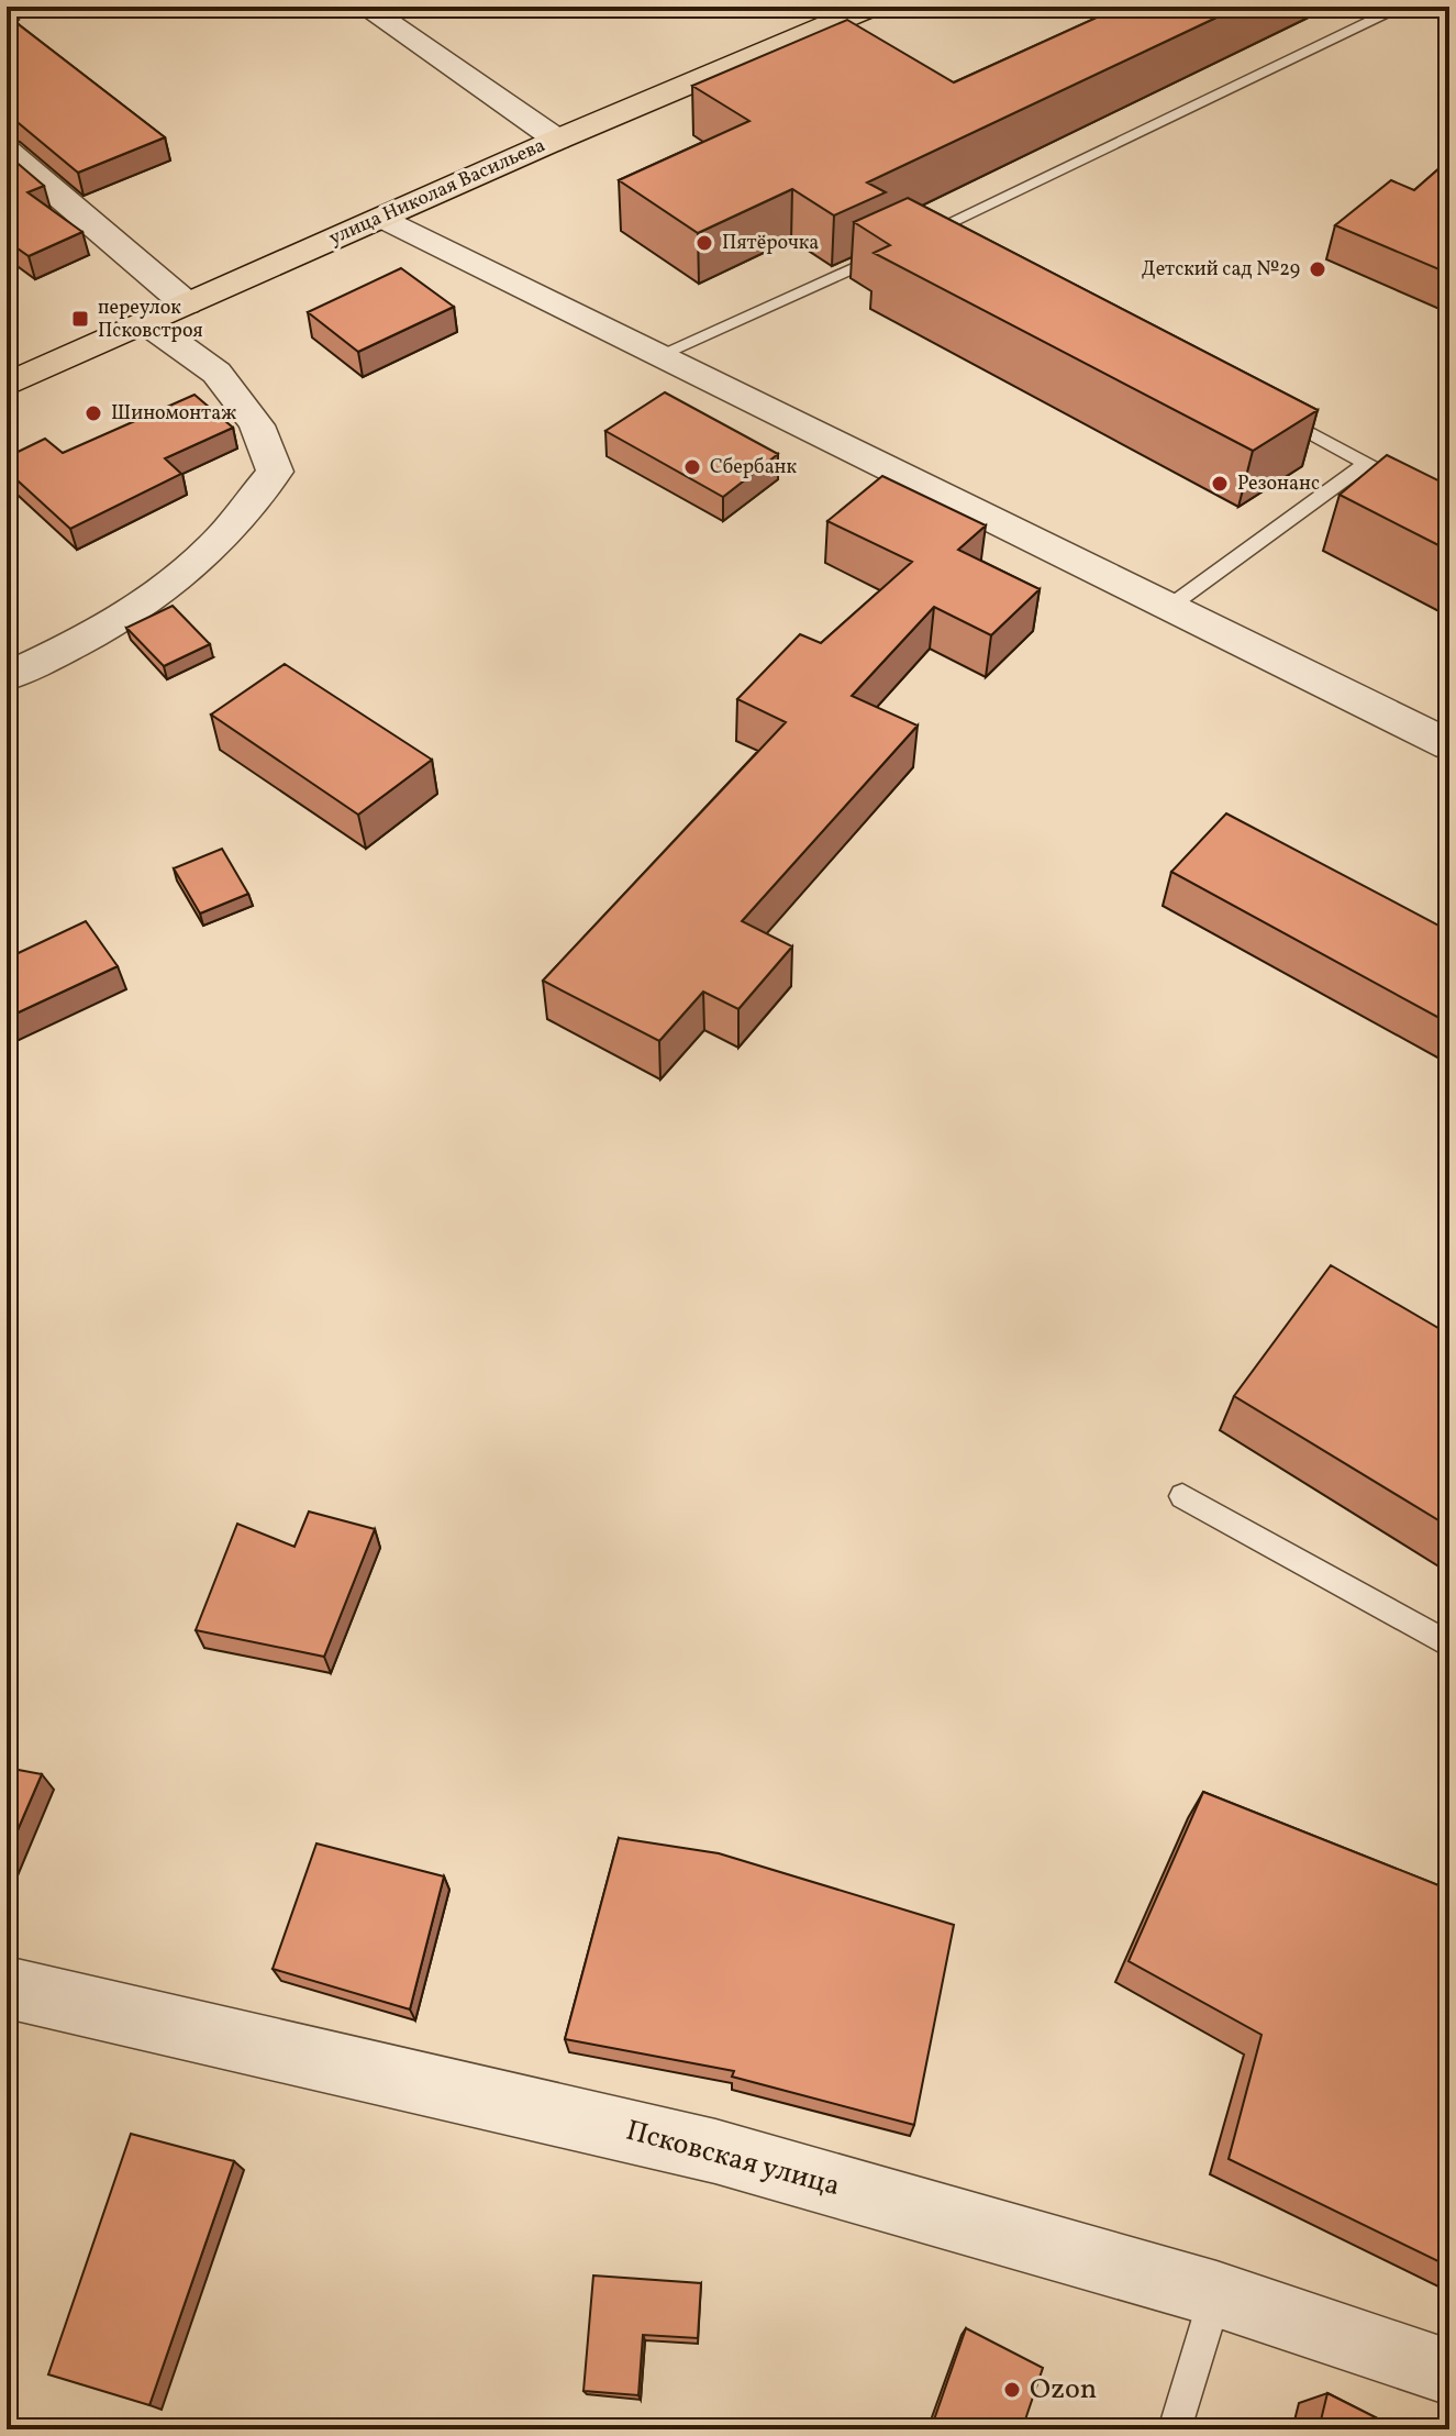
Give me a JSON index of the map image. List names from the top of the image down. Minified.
{"streets":{"main road":["улица Николая Васильева"],"street":["Псковская улица"]},"places":{"other":["Пятёрочка","Детский сад №29","Шиномонтаж","Сбербанк","Резонанс","Ozon"],"transit":["переулок Псковстроя"]}}
